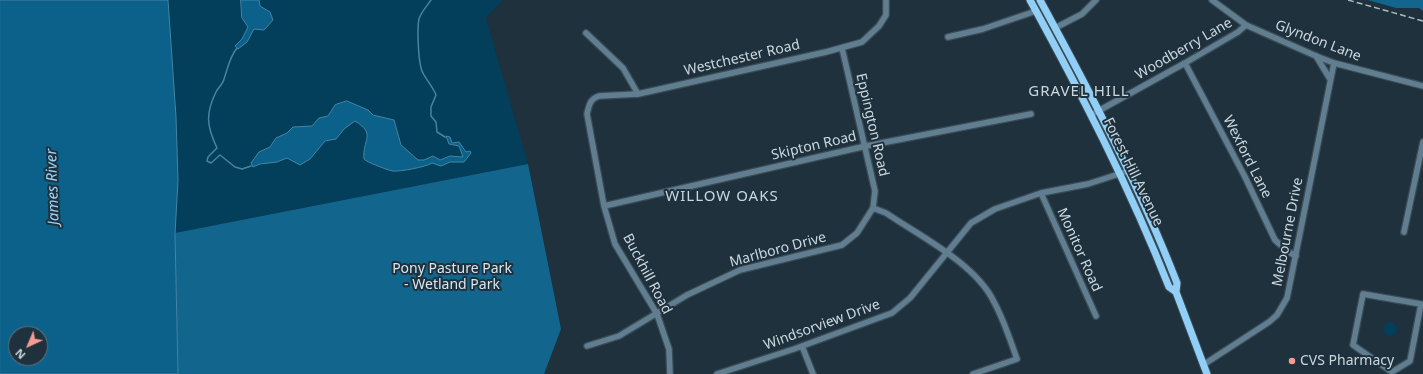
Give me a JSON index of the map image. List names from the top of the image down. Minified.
{"streets":{"main road":["Forest Hill Avenue"],"street":["Glyndon Lane","Woodberry Lane","Westchester Road","Eppington Road","Skipton Road","Wexford Lane","Melbourne Drive","Marlboro Drive","Monitor Road","Buckhill Road","Windsorview Drive"]},"crossings":[["Glyndon Lane","Woodberry Lane"],["Glyndon Lane","Melbourne Drive"],["Woodberry Lane","Wexford Lane"],["Woodberry Lane","Forest Hill Avenue"],["Westchester Road","Eppington Road"],["Westchester Road","Buckhill Road"],["Eppington Road","Skipton Road"],["Eppington Road","Marlboro Drive"],["Skipton Road","Buckhill Road"],["Wexford Lane","Melbourne Drive"],["Forest Hill Avenue","Melbourne Drive"],["Forest Hill Avenue","Windsorview Drive"],["Marlboro Drive","Buckhill Road"],["Monitor Road","Windsorview Drive"]],"districts":["GRAVEL HILL","WILLOW OAKS"],"water":["James River"],"parks":["Pony Pasture Park - Wetland Park"],"places":["CVS Pharmacy"],"north":"bottom left"}
